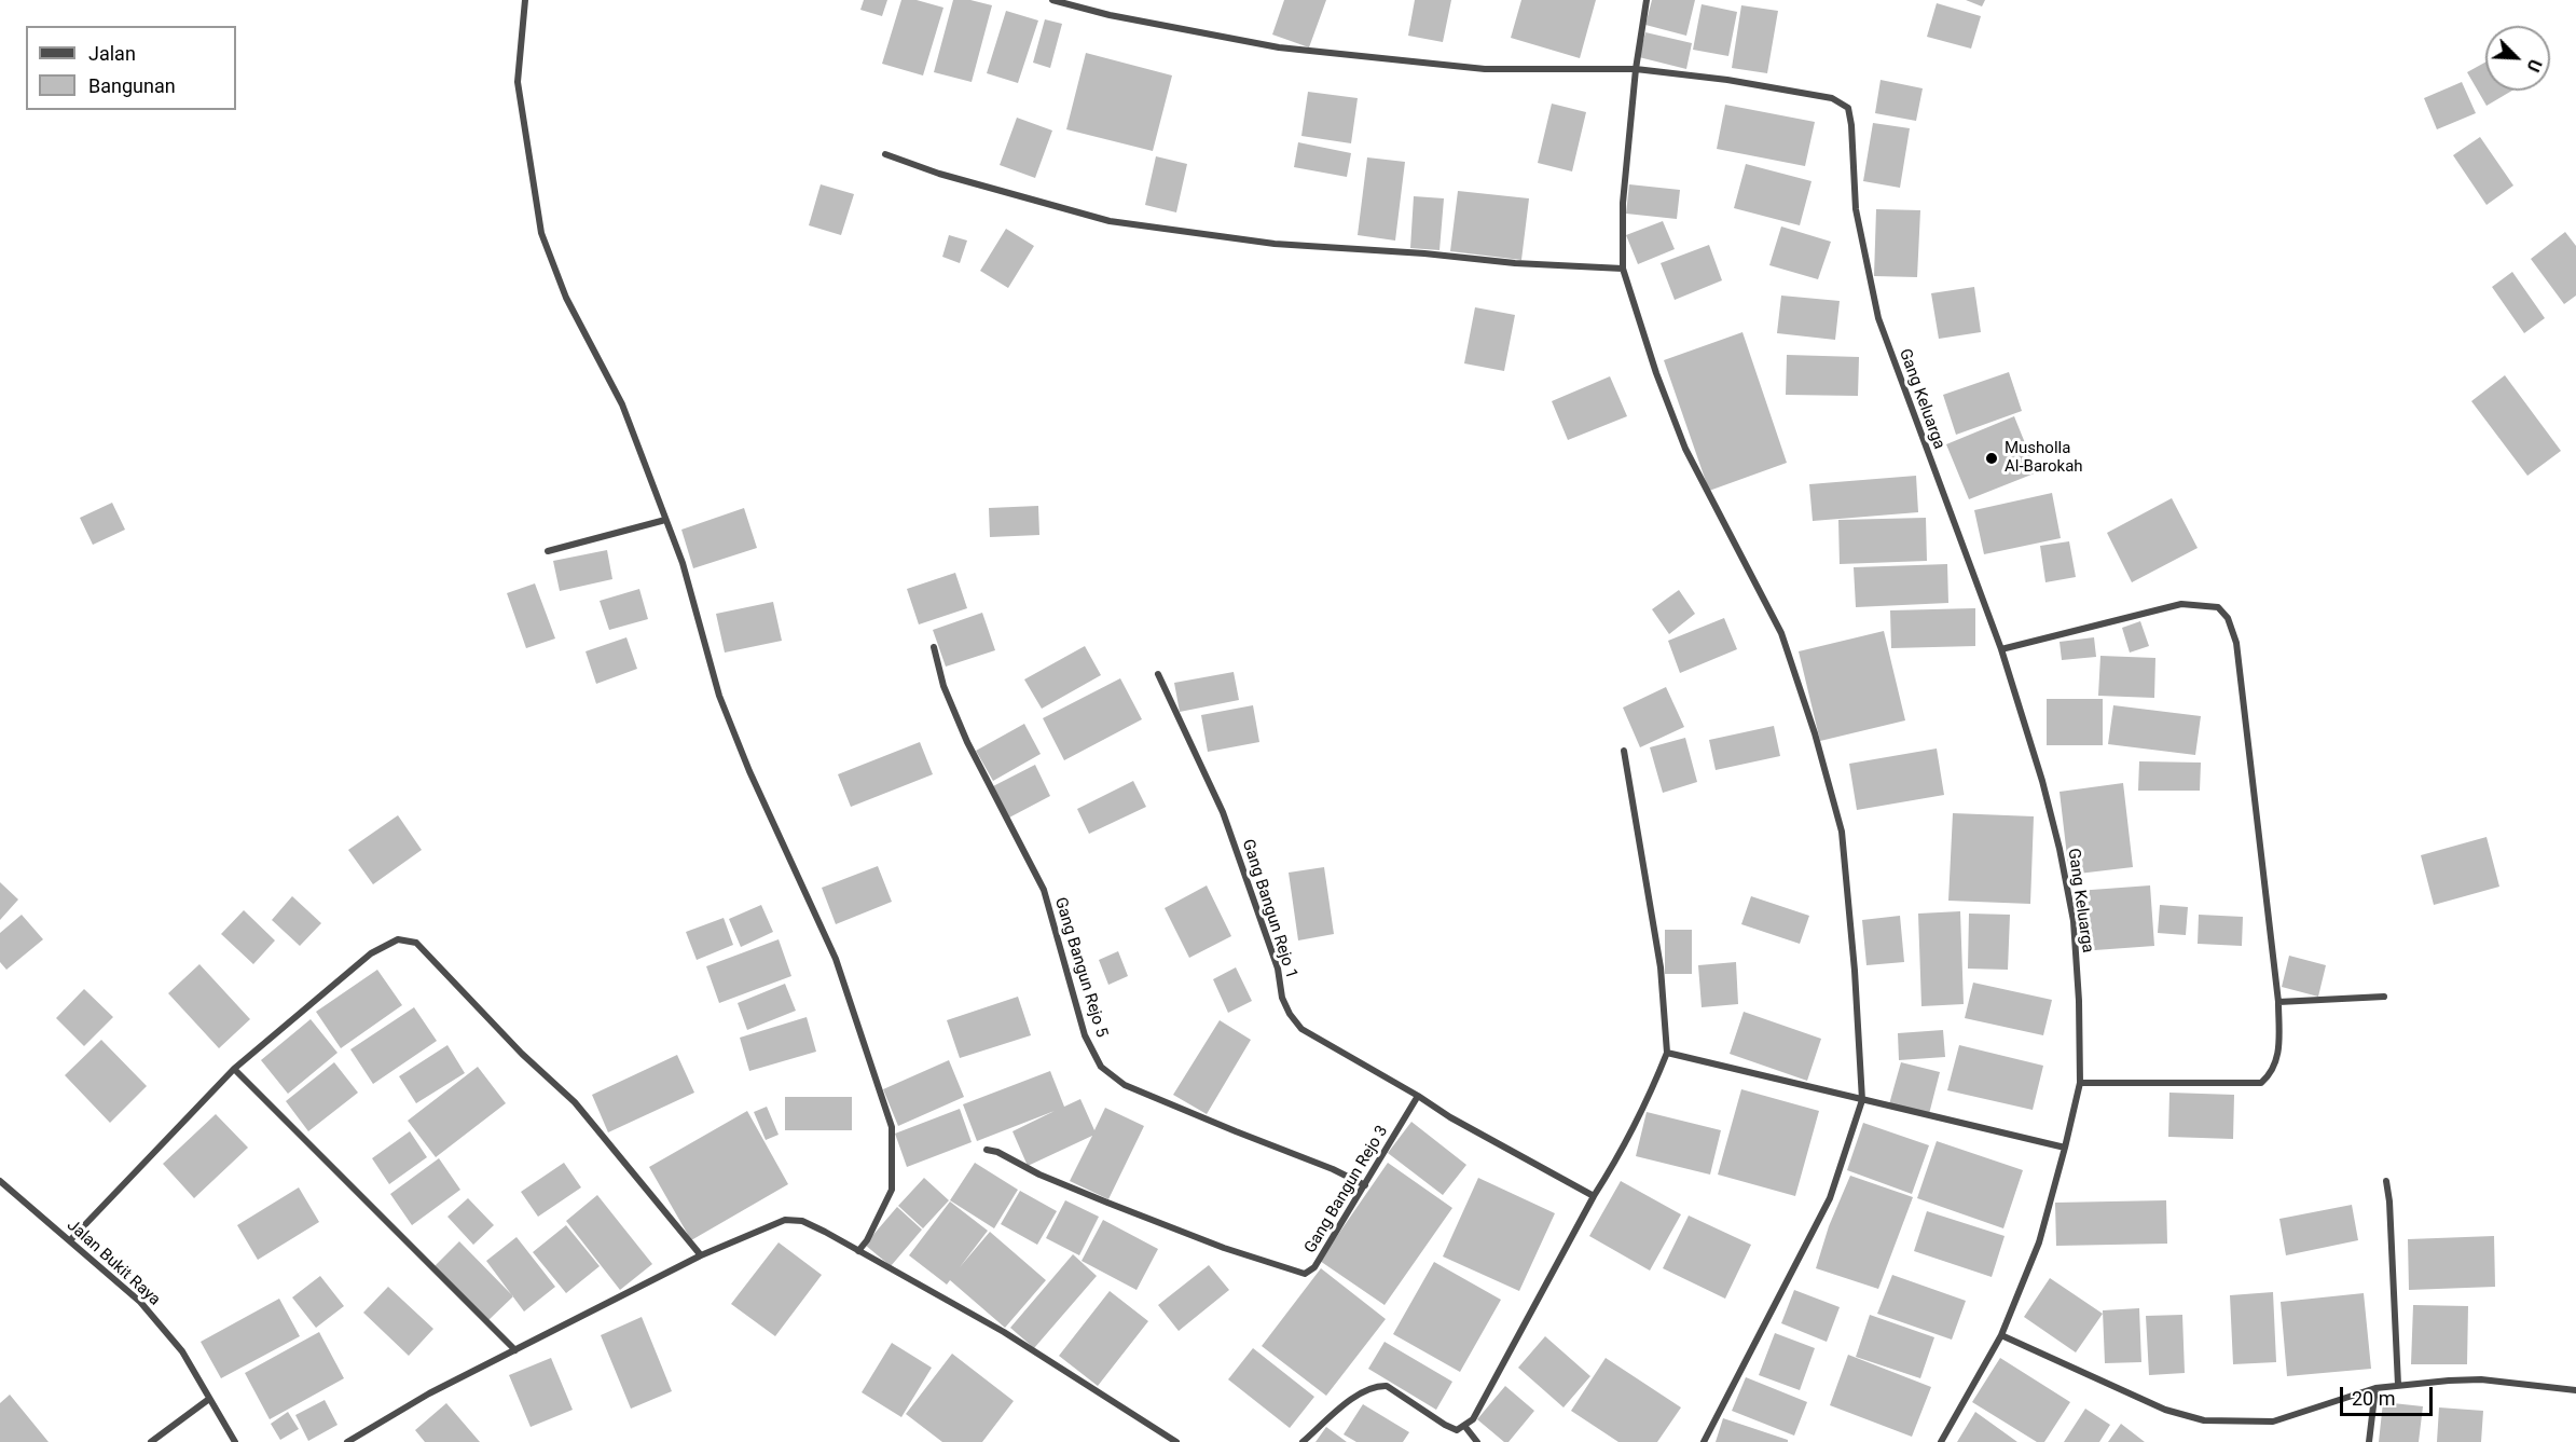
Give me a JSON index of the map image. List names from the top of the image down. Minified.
{"streets":{"street":["Gang Keluarga","Gang Bangun Rejo 1","Gang Bangun Rejo 5","Gang Bangun Rejo 3","Jalan Bukit Raya"]},"crossings":[["Gang Bangun Rejo 1","Gang Bangun Rejo 3"],["Gang Bangun Rejo 5","Gang Bangun Rejo 3"]],"places":["Musholla Al-Barokah"],"legend":["Jalan","Bangunan"],"scale_bar":"20 m","north":"bottom right"}
